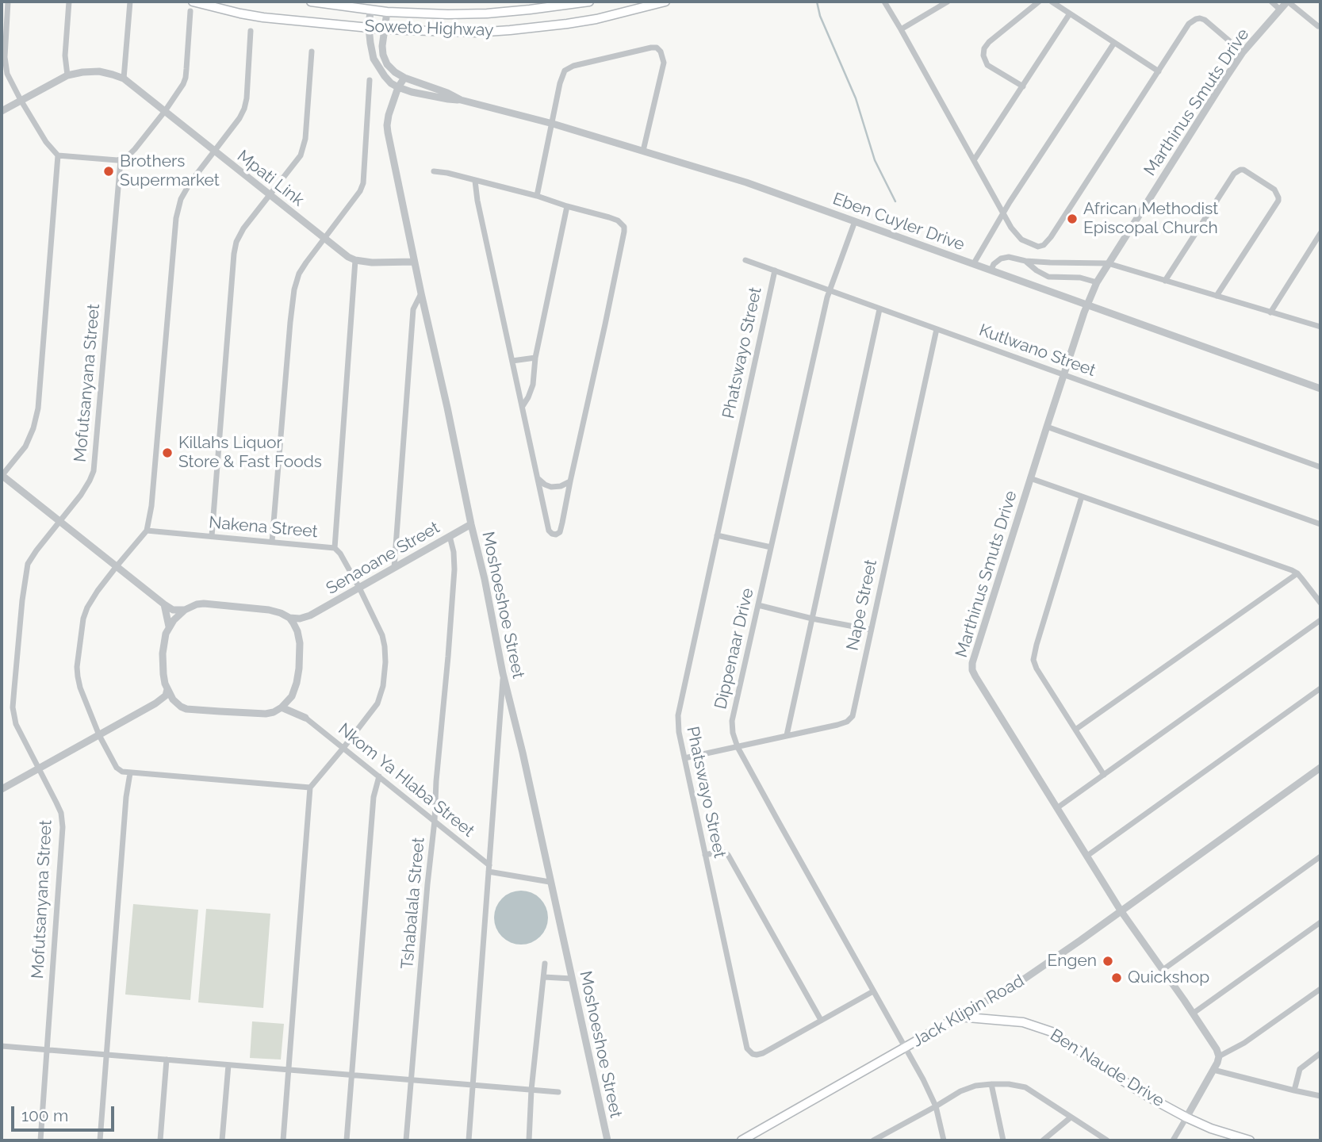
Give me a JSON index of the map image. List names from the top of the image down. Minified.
{"streets":{"main road":["Soweto Highway","Jack Klipin Road","Ben Naude Drive"],"street":["Marthinus Smuts Drive","Mpati Link","Eben Cuyler Drive","Kutlwano Street","Phatswayo Street","Mofutsanyana Street","Nakena Street","Senaoane Street","Moshoeshoe Street","Nape Street","Dippenaar Drive","Nkom Ya Hlaba Street","Tshabalala Street"]},"crossings":[["Soweto Highway","Eben Cuyler Drive"],["Marthinus Smuts Drive","Eben Cuyler Drive"],["Marthinus Smuts Drive","Kutlwano Street"],["Marthinus Smuts Drive","Jack Klipin Road"],["Mpati Link","Moshoeshoe Street"],["Eben Cuyler Drive","Moshoeshoe Street"],["Eben Cuyler Drive","Dippenaar Drive"],["Kutlwano Street","Phatswayo Street"],["Kutlwano Street","Nape Street"],["Kutlwano Street","Dippenaar Drive"],["Phatswayo Street","Nape Street"],["Phatswayo Street","Dippenaar Drive"],["Nakena Street","Senaoane Street"],["Nakena Street","Nkom Ya Hlaba Street"],["Senaoane Street","Moshoeshoe Street"],["Senaoane Street","Nkom Ya Hlaba Street"],["Senaoane Street","Tshabalala Street"],["Nape Street","Dippenaar Drive"],["Dippenaar Drive","Jack Klipin Road"],["Nkom Ya Hlaba Street","Tshabalala Street"],["Jack Klipin Road","Ben Naude Drive"]],"places":["Brothers Supermarket","African Methodist Episcopal Church","Killahs Liquor Store & Fast Foods","Engen","Quickshop"],"scale_bar":"100 m"}
